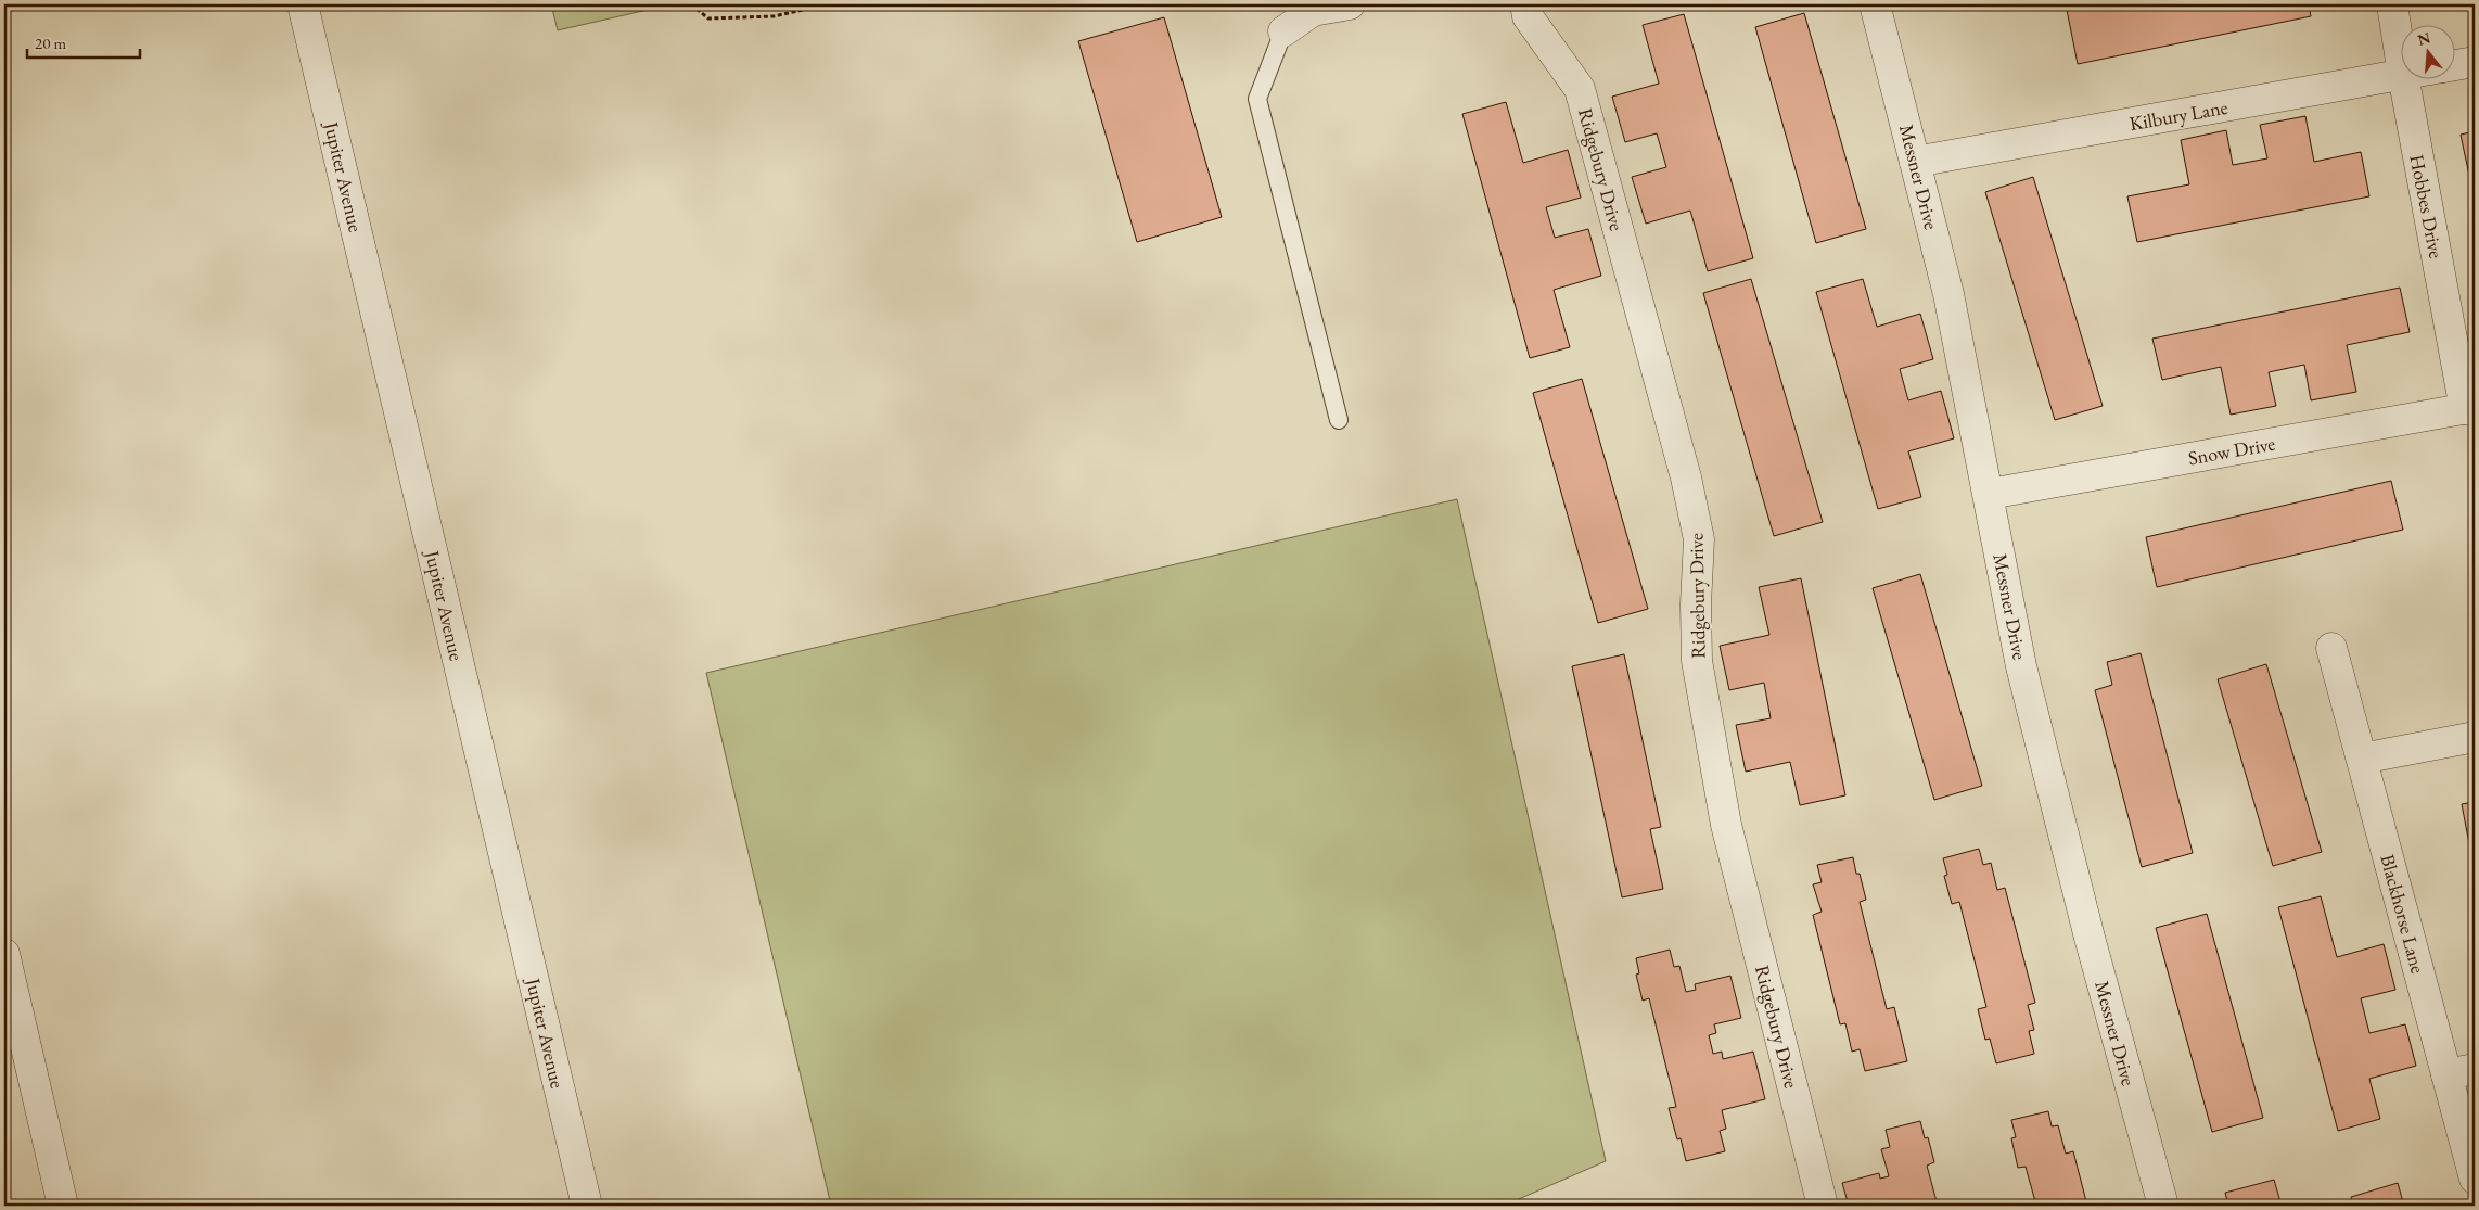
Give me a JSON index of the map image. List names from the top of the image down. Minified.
{"streets":{"street":["Kilbury Lane","Ridgebury Drive","Jupiter Avenue","Messner Drive","Hobbes Drive","Snow Drive","Blackhorse Lane"]},"crossings":[["Kilbury Lane","Messner Drive"],["Messner Drive","Snow Drive"],["Hobbes Drive","Snow Drive"]],"scale_bar":"20 m","north":"top"}
